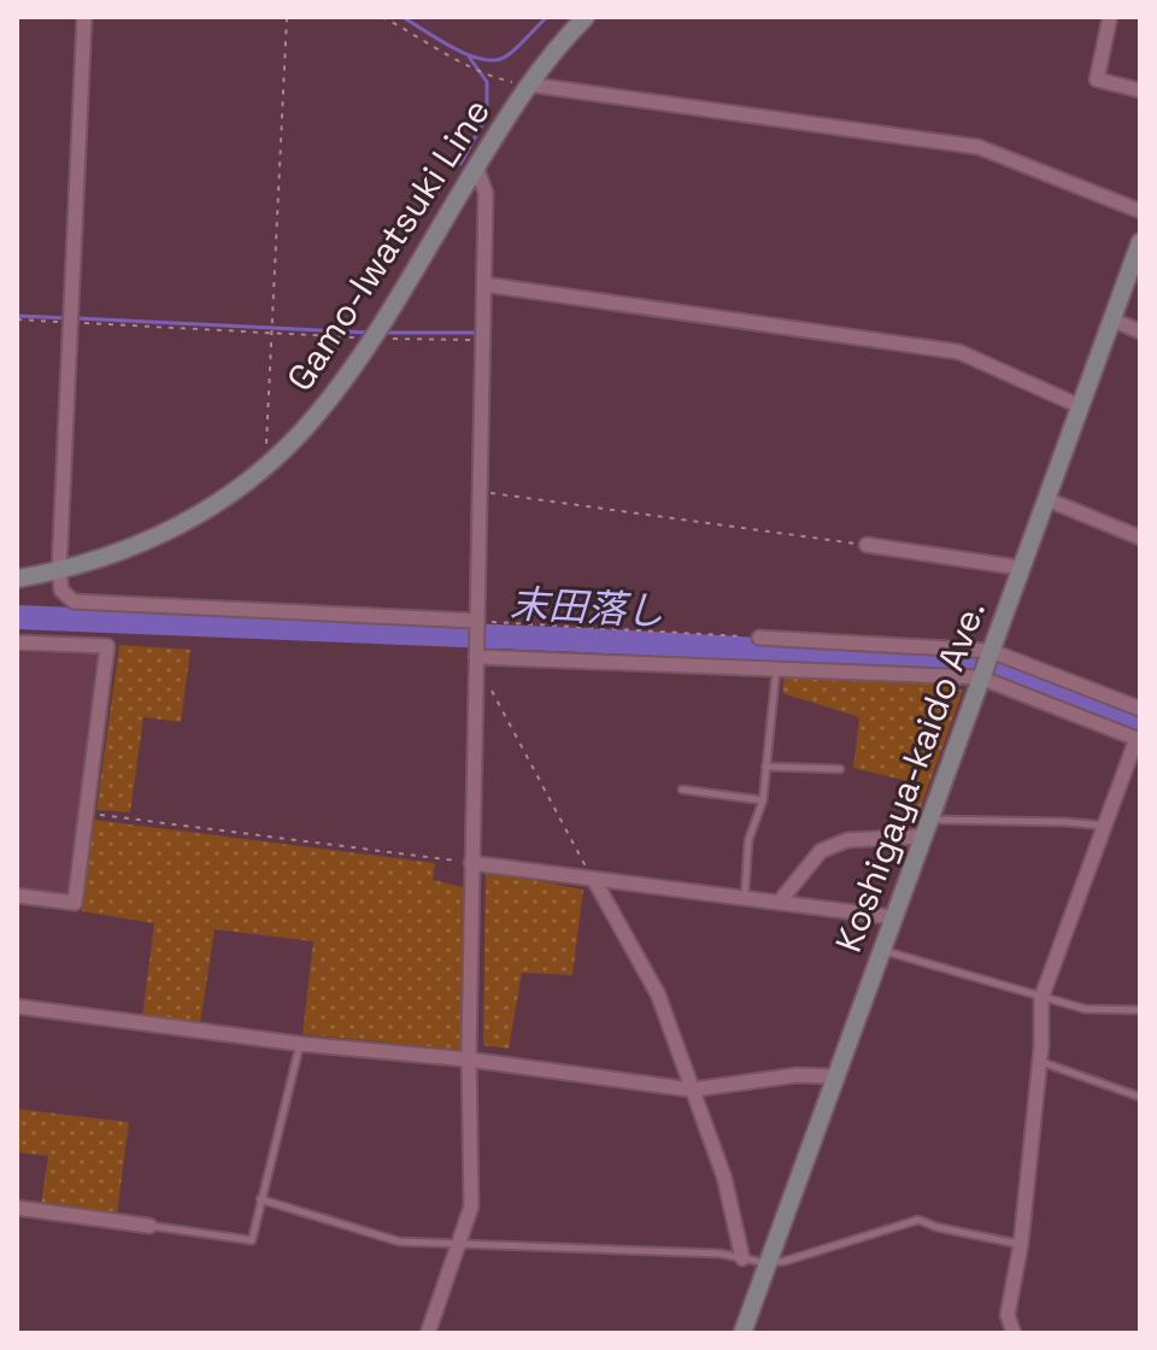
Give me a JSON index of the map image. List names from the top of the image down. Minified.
{"streets":{"street":["Gamo-Iwatsuki Line","Koshigaya-kaido Ave."]},"water":["末田落し"]}
